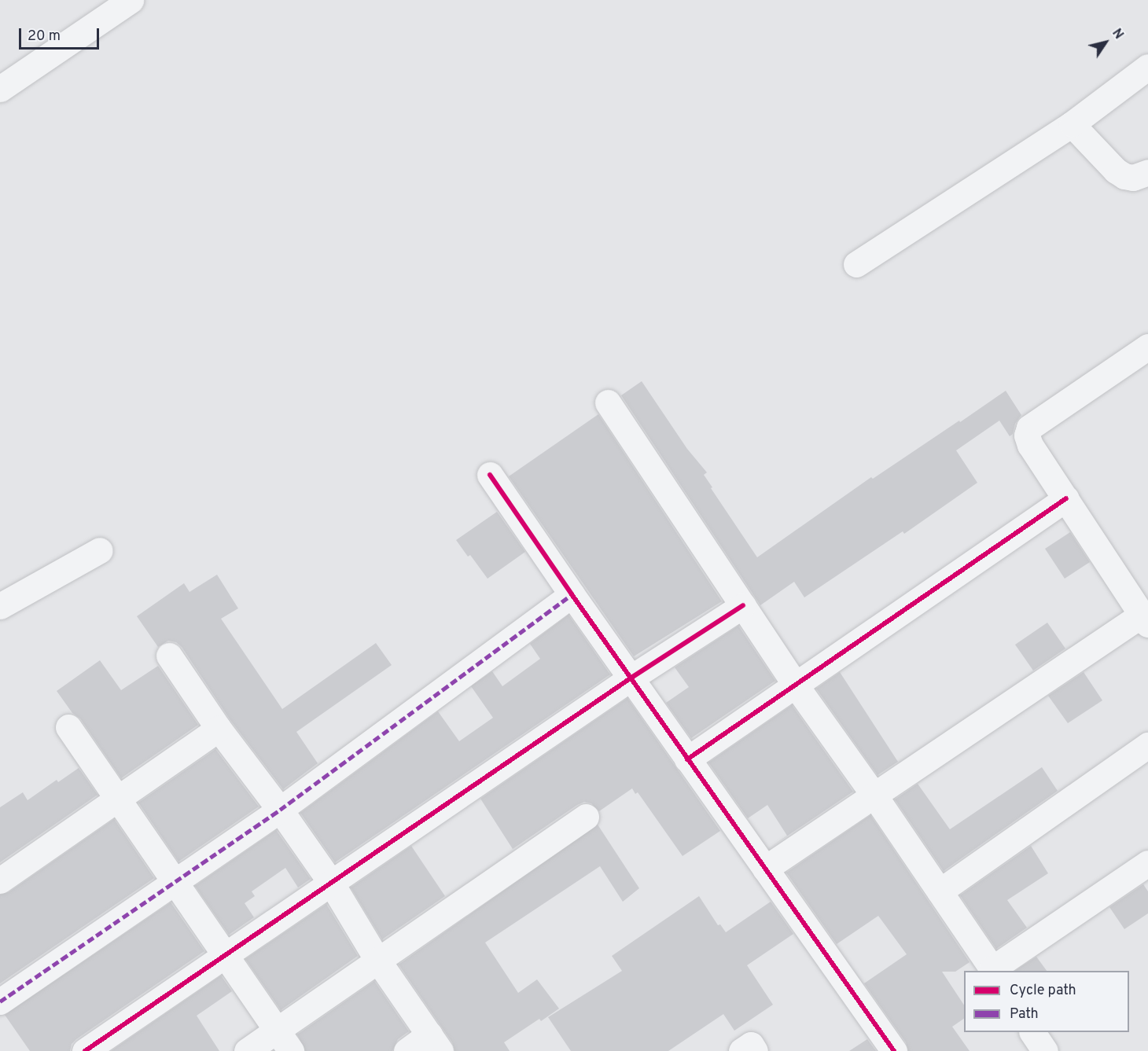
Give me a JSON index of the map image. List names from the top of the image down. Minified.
{"legend":["Cycle path","Path"],"scale_bar":"20 m","north":"top right"}
